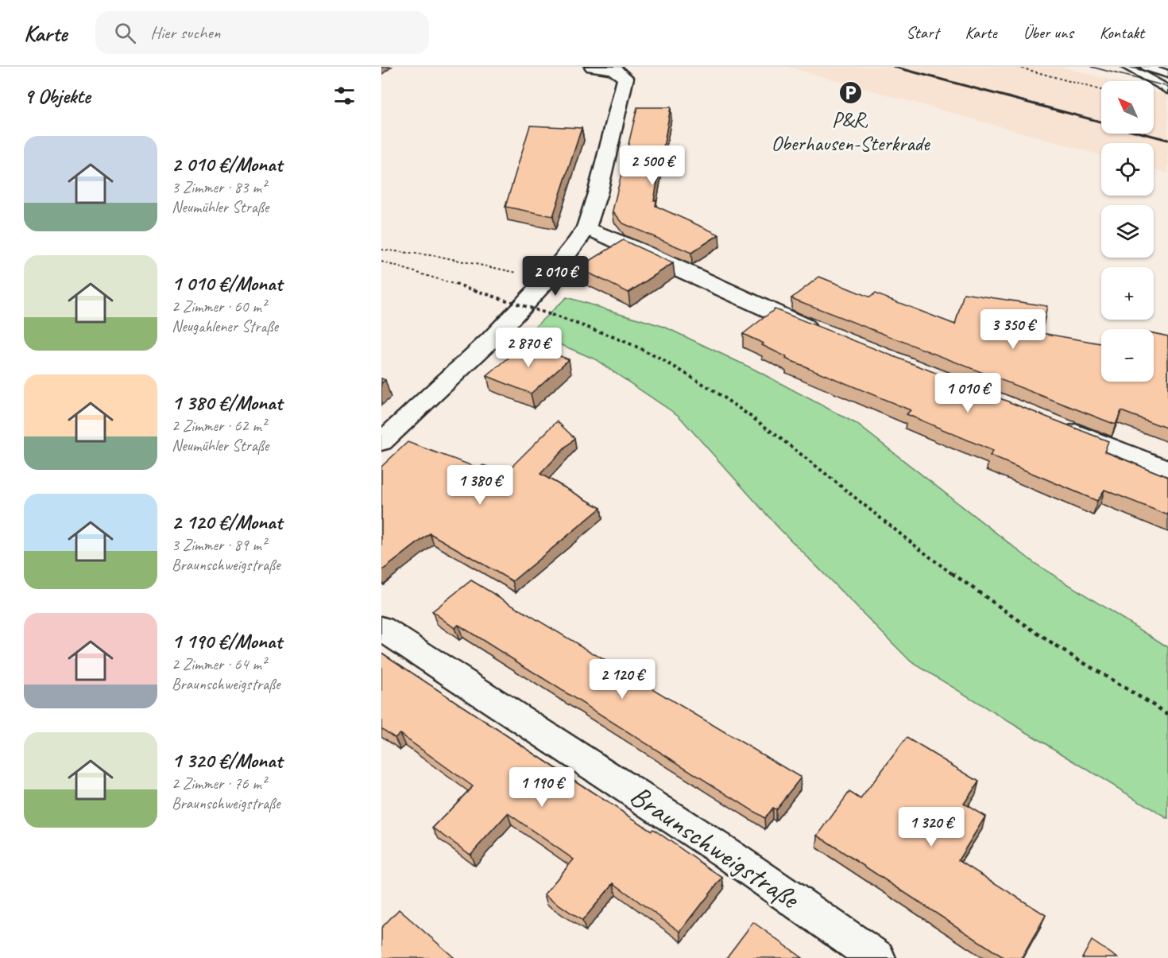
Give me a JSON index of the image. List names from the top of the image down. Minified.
{"streets":{"street":["Braunschweigstraße"]},"places":{"parking":["P&R, Oberhausen-Sterkrade"]},"north":"top left","page":{"header":"Karte","search":"Hier suchen","nav":["Start","Karte","Über uns","Kontakt"],"heading":"9 Objekte","map_buttons":["+","−"],"list":[{"name":"2 010 €/Monat","note":"3 Zimmer · 83 m² · Neumühler Straße"},{"name":"1 010 €/Monat","note":"2 Zimmer · 60 m² · Neugahlener Straße"},{"name":"1 380 €/Monat","note":"2 Zimmer · 62 m² · Neumühler Straße"},{"name":"2 120 €/Monat","note":"3 Zimmer · 89 m² · Braunschweigstraße"},{"name":"1 190 €/Monat","note":"2 Zimmer · 64 m² · Braunschweigstraße"},{"name":"1 320 €/Monat","note":"2 Zimmer · 76 m² · Braunschweigstraße"}],"price":["2 500 €","2 010 €","3 350 €","2 870 €","1 010 €","1 380 €","2 120 €","1 190 €","1 320 €"]}}
